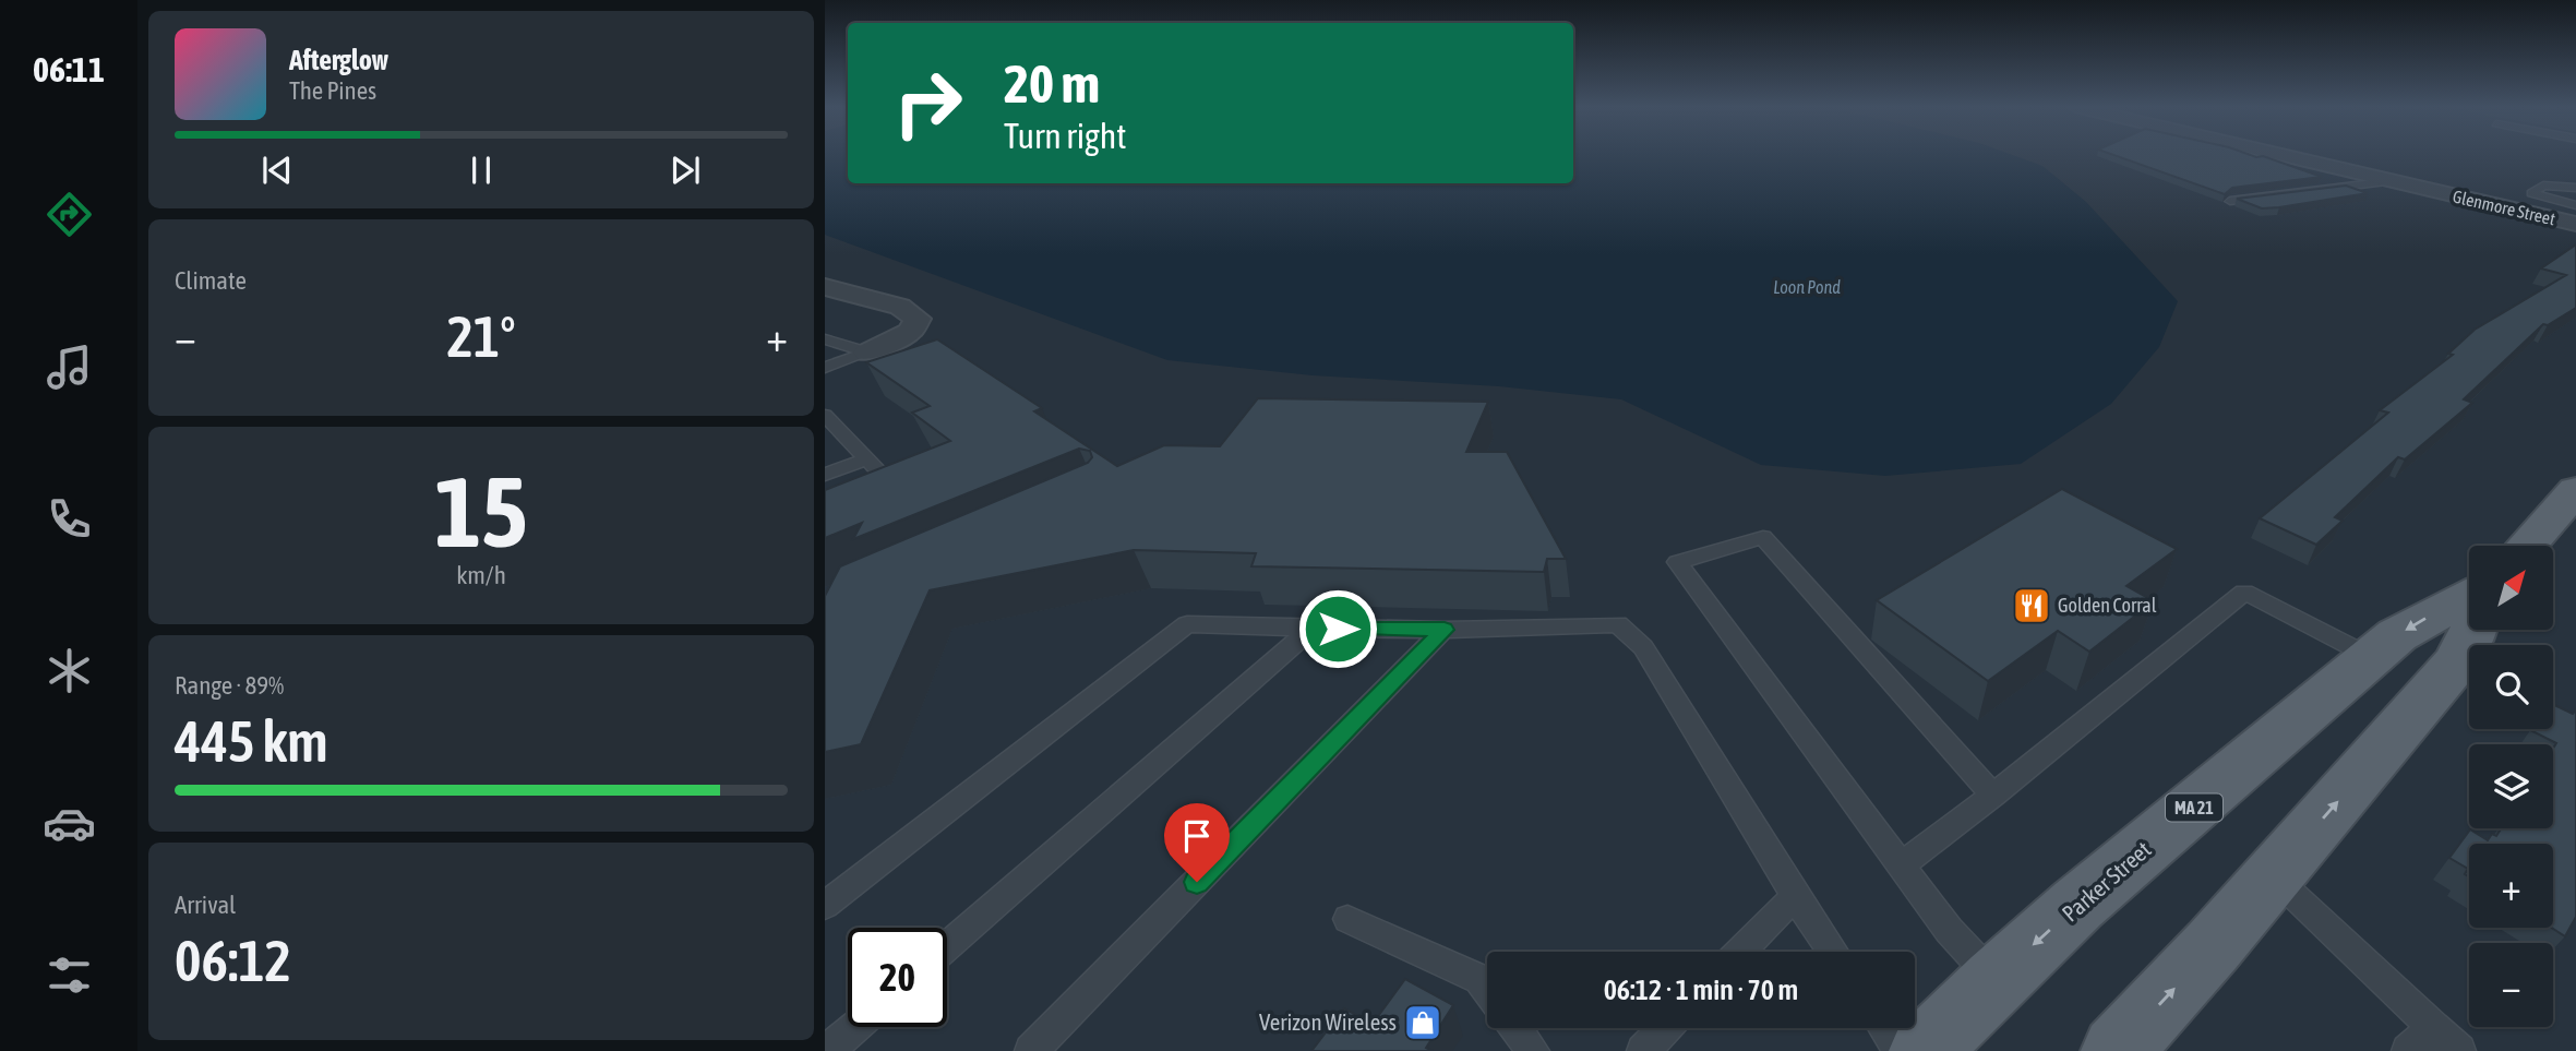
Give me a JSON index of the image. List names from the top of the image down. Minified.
{"streets":{"main road":["MA 21","Parker Street"],"street":["Glenmore Street"]},"water":["Loon Pond"],"places":{"restaurant":["Golden Corral"],"shop":["Verizon Wireless"]},"north":"top right","page":{"tabs":"06:11","turn":["20 m","Turn right"],"song":["Afterglow","The Pines"],"tile":["Climate",["15","km/h"],["Range · 89%","445 km"],["Arrival","06:12"]],"heat":["−","21°","+"],"map_buttons":["+","−"],"limit":"20","trip":"06:12 · 1 min · 70 m"}}
